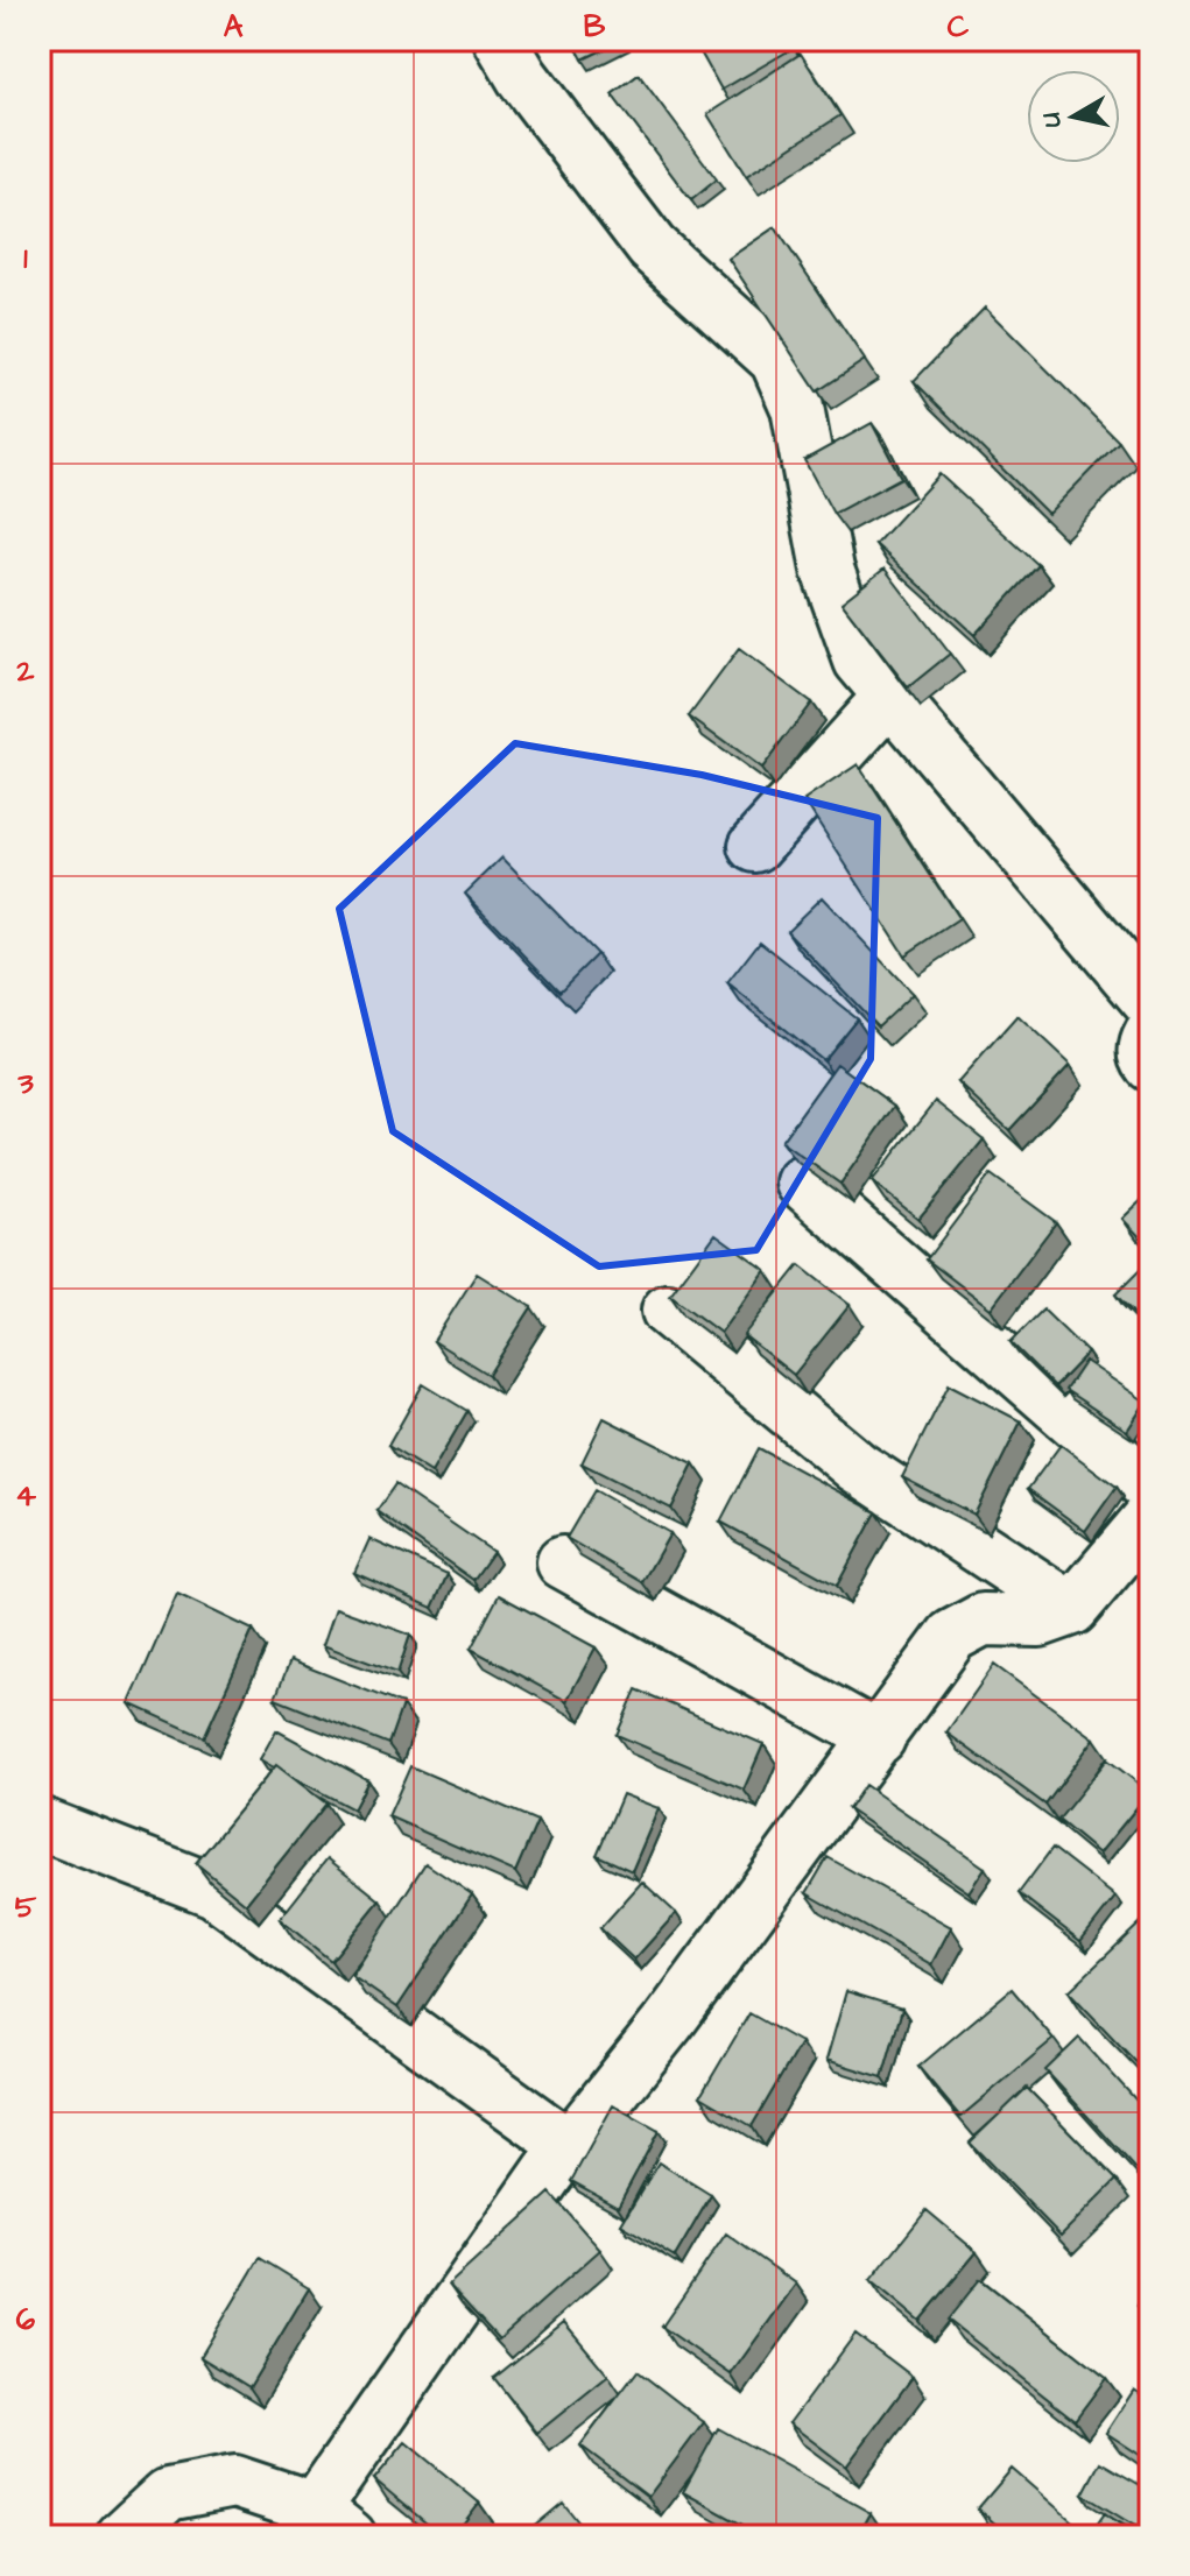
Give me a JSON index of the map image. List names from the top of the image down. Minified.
{"north":"left","grid":{"columns":["A","B","C"],"rows":["1","2","3","4","5","6"]}}
